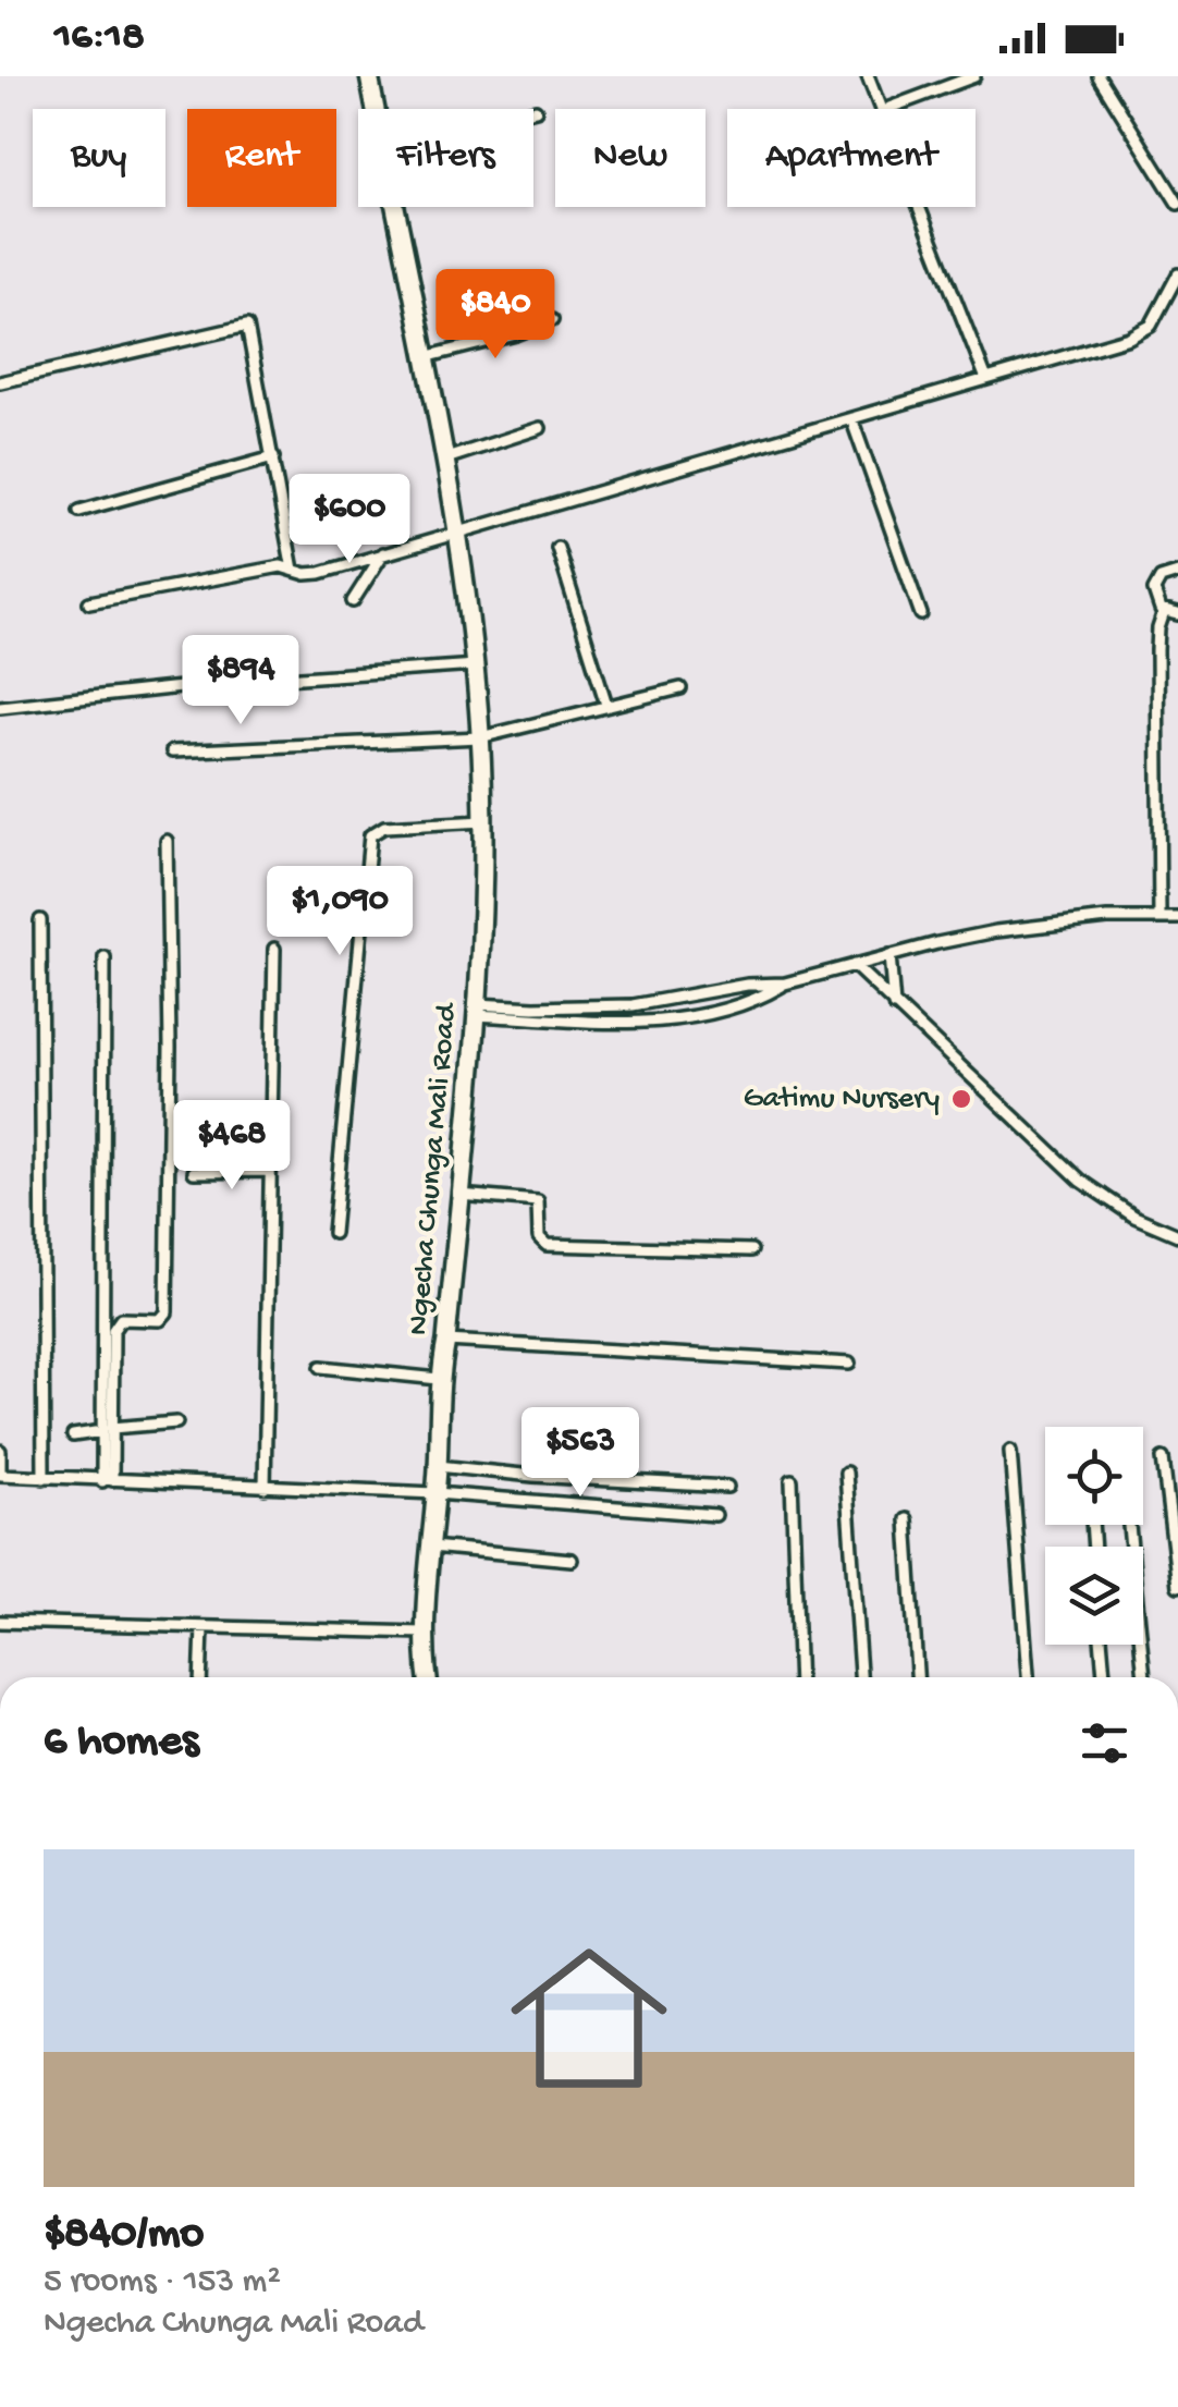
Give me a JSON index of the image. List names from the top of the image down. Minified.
{"streets":{"main road":["Ngecha Chunga Mali Road"]},"places":["Gatimu Nursery"],"page":{"status":"16:18","chip":["Buy","Rent","Filters","New","Apartment"],"price":["$840","$600","$894","$1,090","$468","$563"],"heading":"6 homes","list":[{"name":"$840/mo","note":"5 rooms · 153 m² · Ngecha Chunga Mali Road"}]}}
